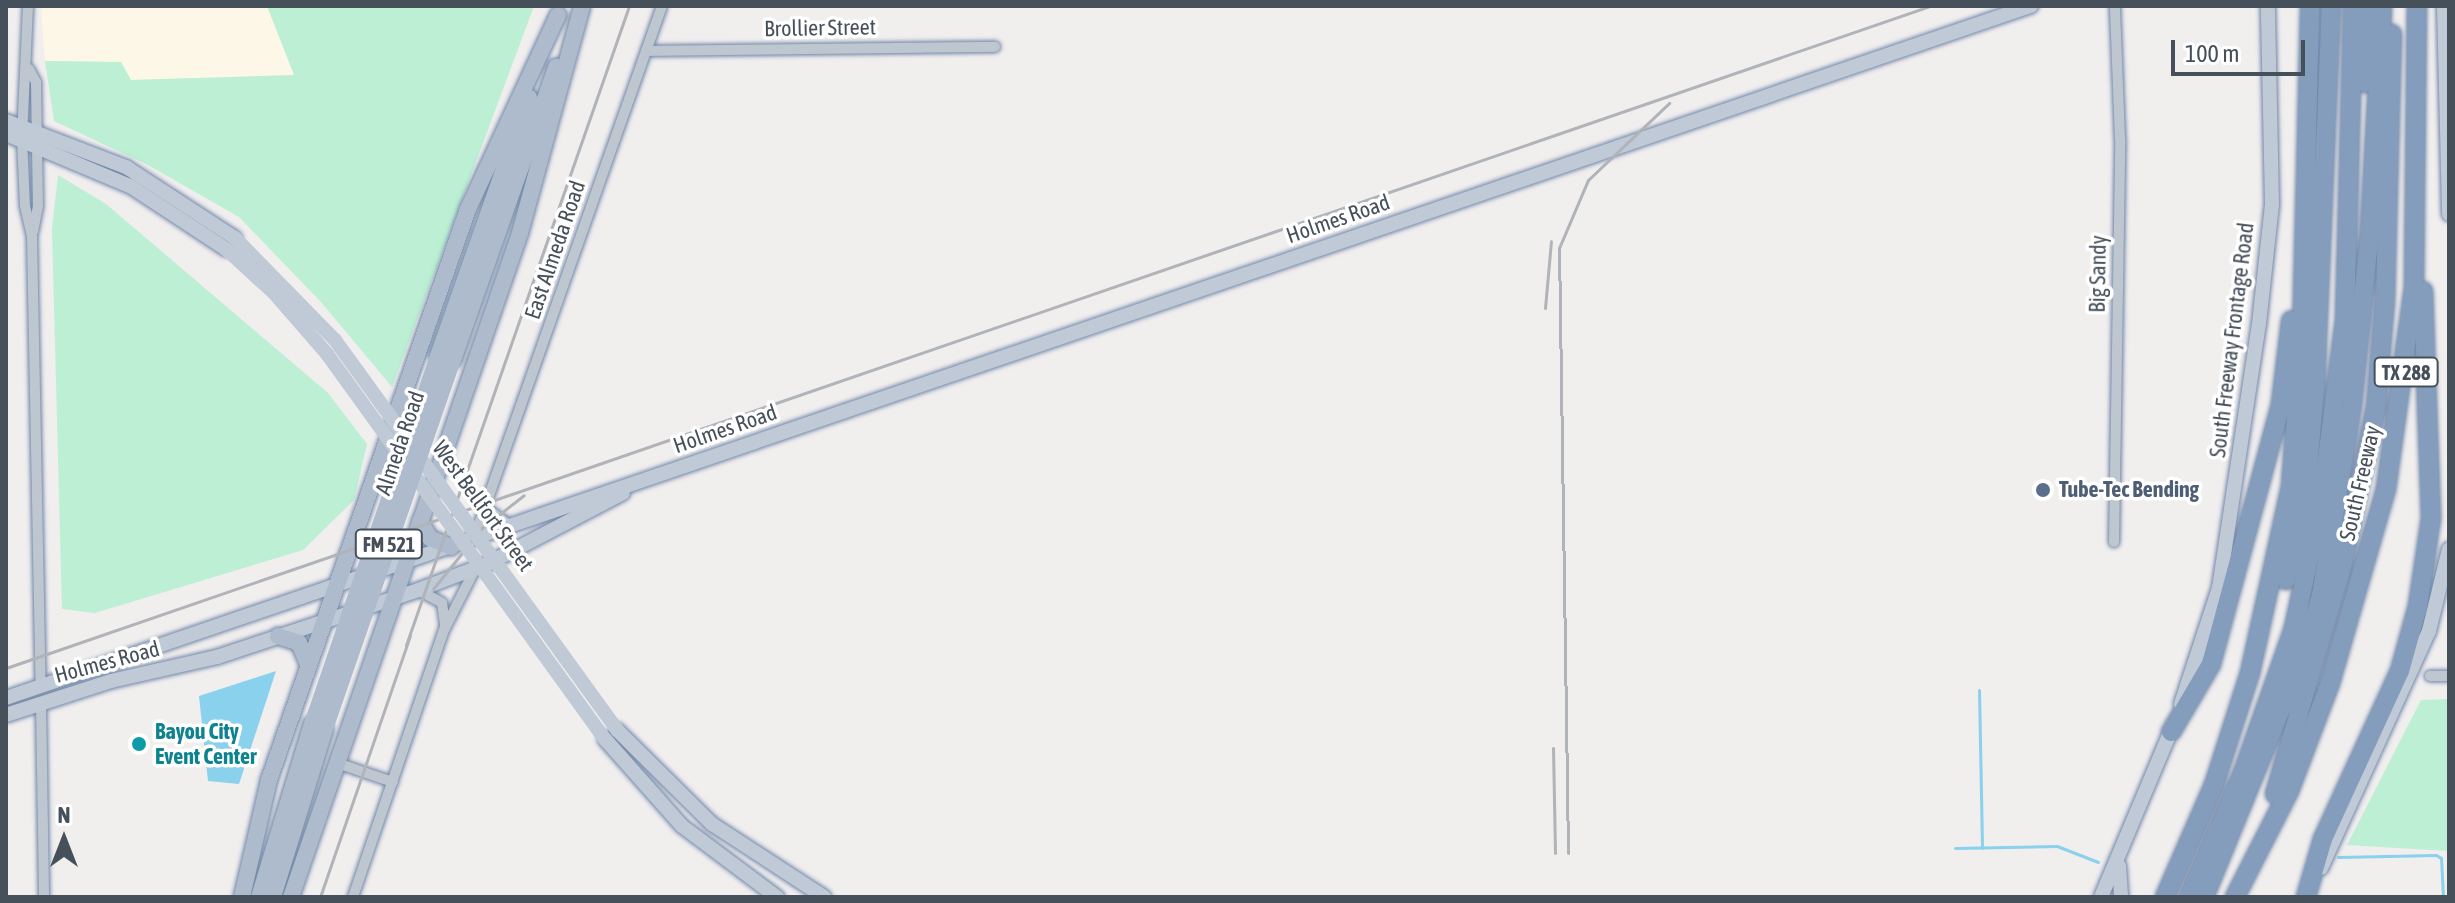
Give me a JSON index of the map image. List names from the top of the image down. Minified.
{"streets":{"highway":["TX 288","South Freeway"],"main road":["Holmes Road","South Freeway Frontage Road","Almeda Road","West Bellfort Street","FM 521"],"street":["Brollier Street","East Almeda Road","Big Sandy"]},"crossings":[["Brollier Street","East Almeda Road"],["Holmes Road","East Almeda Road"]],"places":["Tube-Tec Bending","Bayou City Event Center"],"scale_bar":"100 m","north":"top"}
